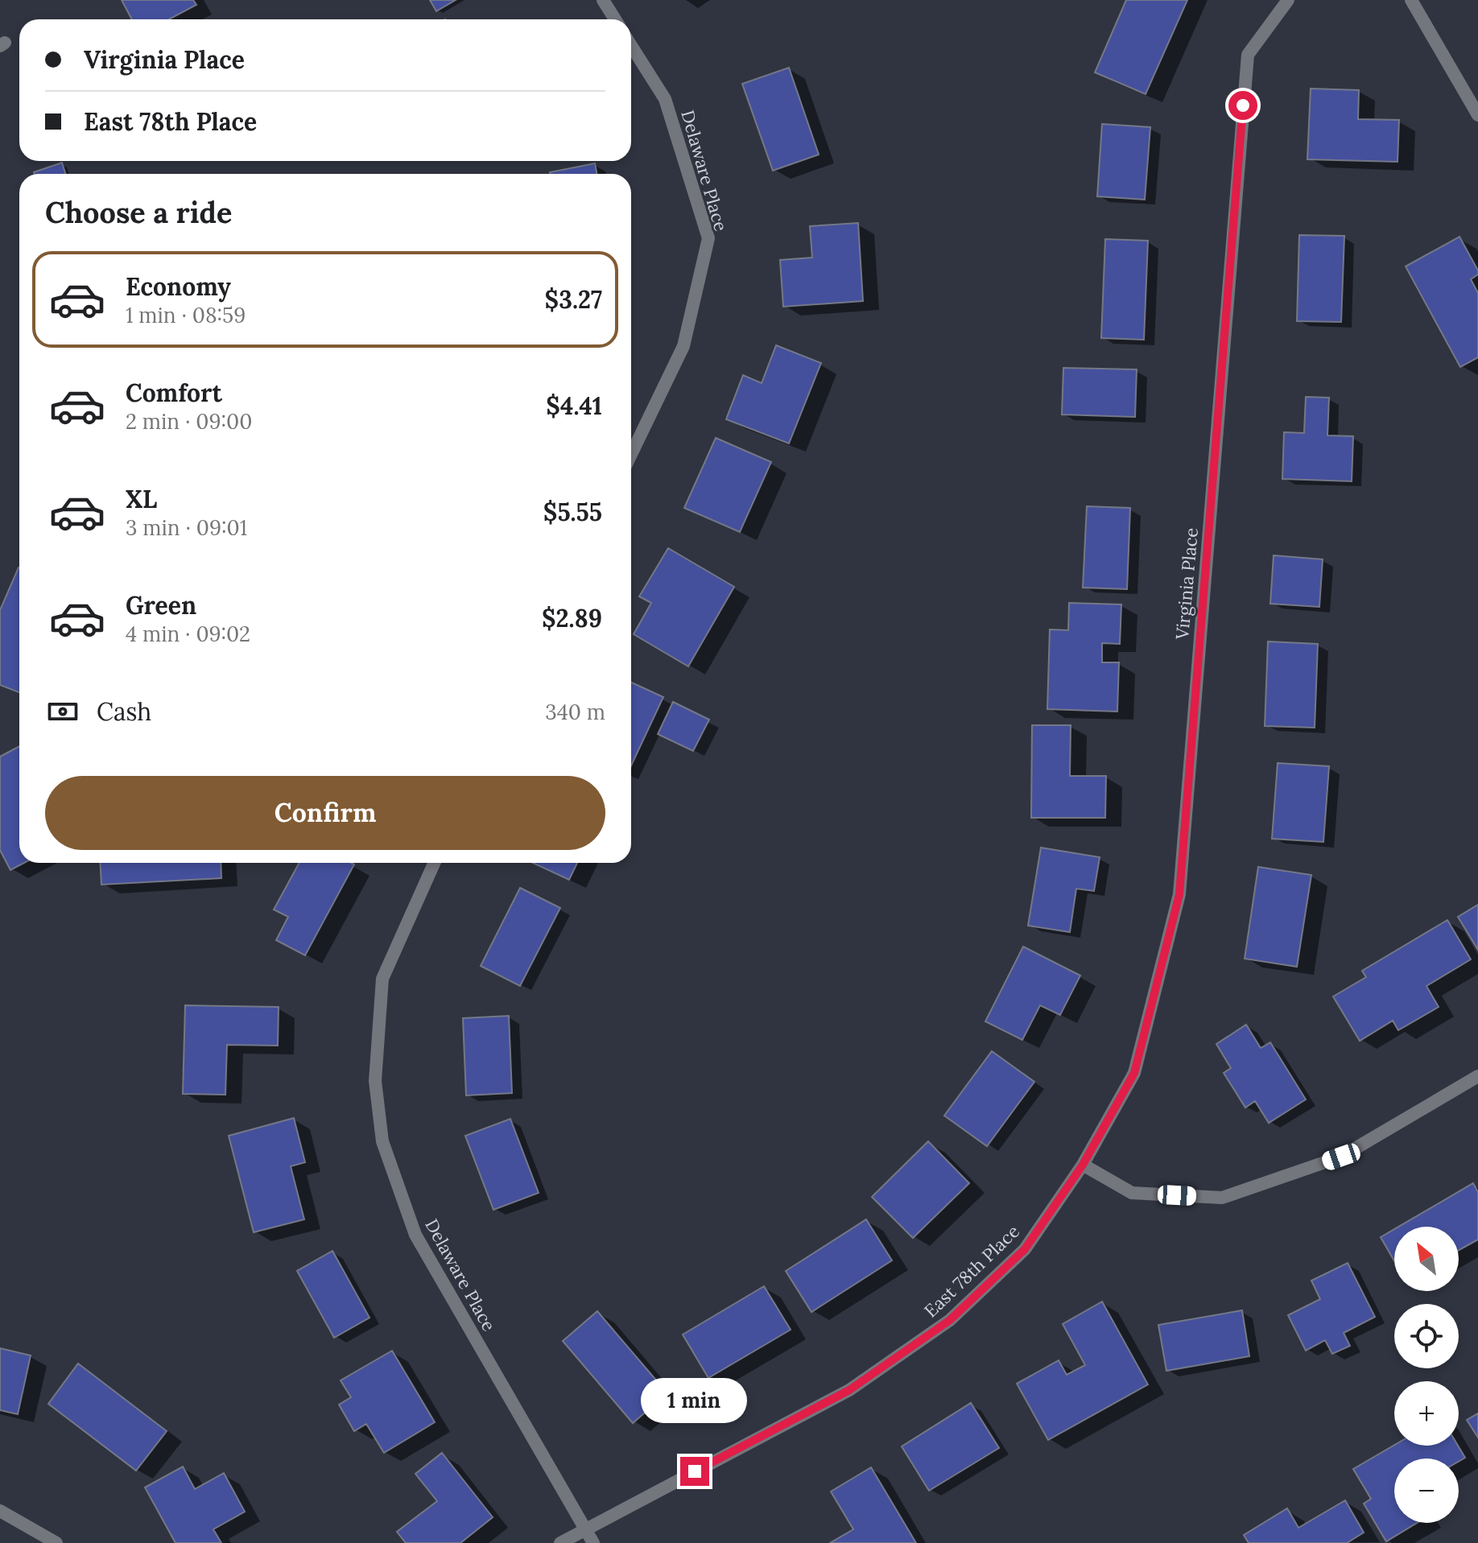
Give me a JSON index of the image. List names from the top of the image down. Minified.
{"streets":{"street":["Delaware Place","Virginia Place","East 78th Place"]},"crossings":[["Delaware Place","East 78th Place"],["Virginia Place","East 78th Place"]],"north":"top left","page":{"banner":["Virginia Place","East 78th Place"],"heading":"Choose a ride","list":[{"name":"Economy","note":"1 min · 08:59","value":"$3.27"},{"name":"Comfort","note":"2 min · 09:00","value":"$4.41"},{"name":"XL","note":"3 min · 09:01","value":"$5.55"},{"name":"Green","note":"4 min · 09:02","value":"$2.89"}],"pay":["Cash","340 m"],"buttons":"Confirm","map_buttons":["+","−"],"bubble":"1 min"}}
